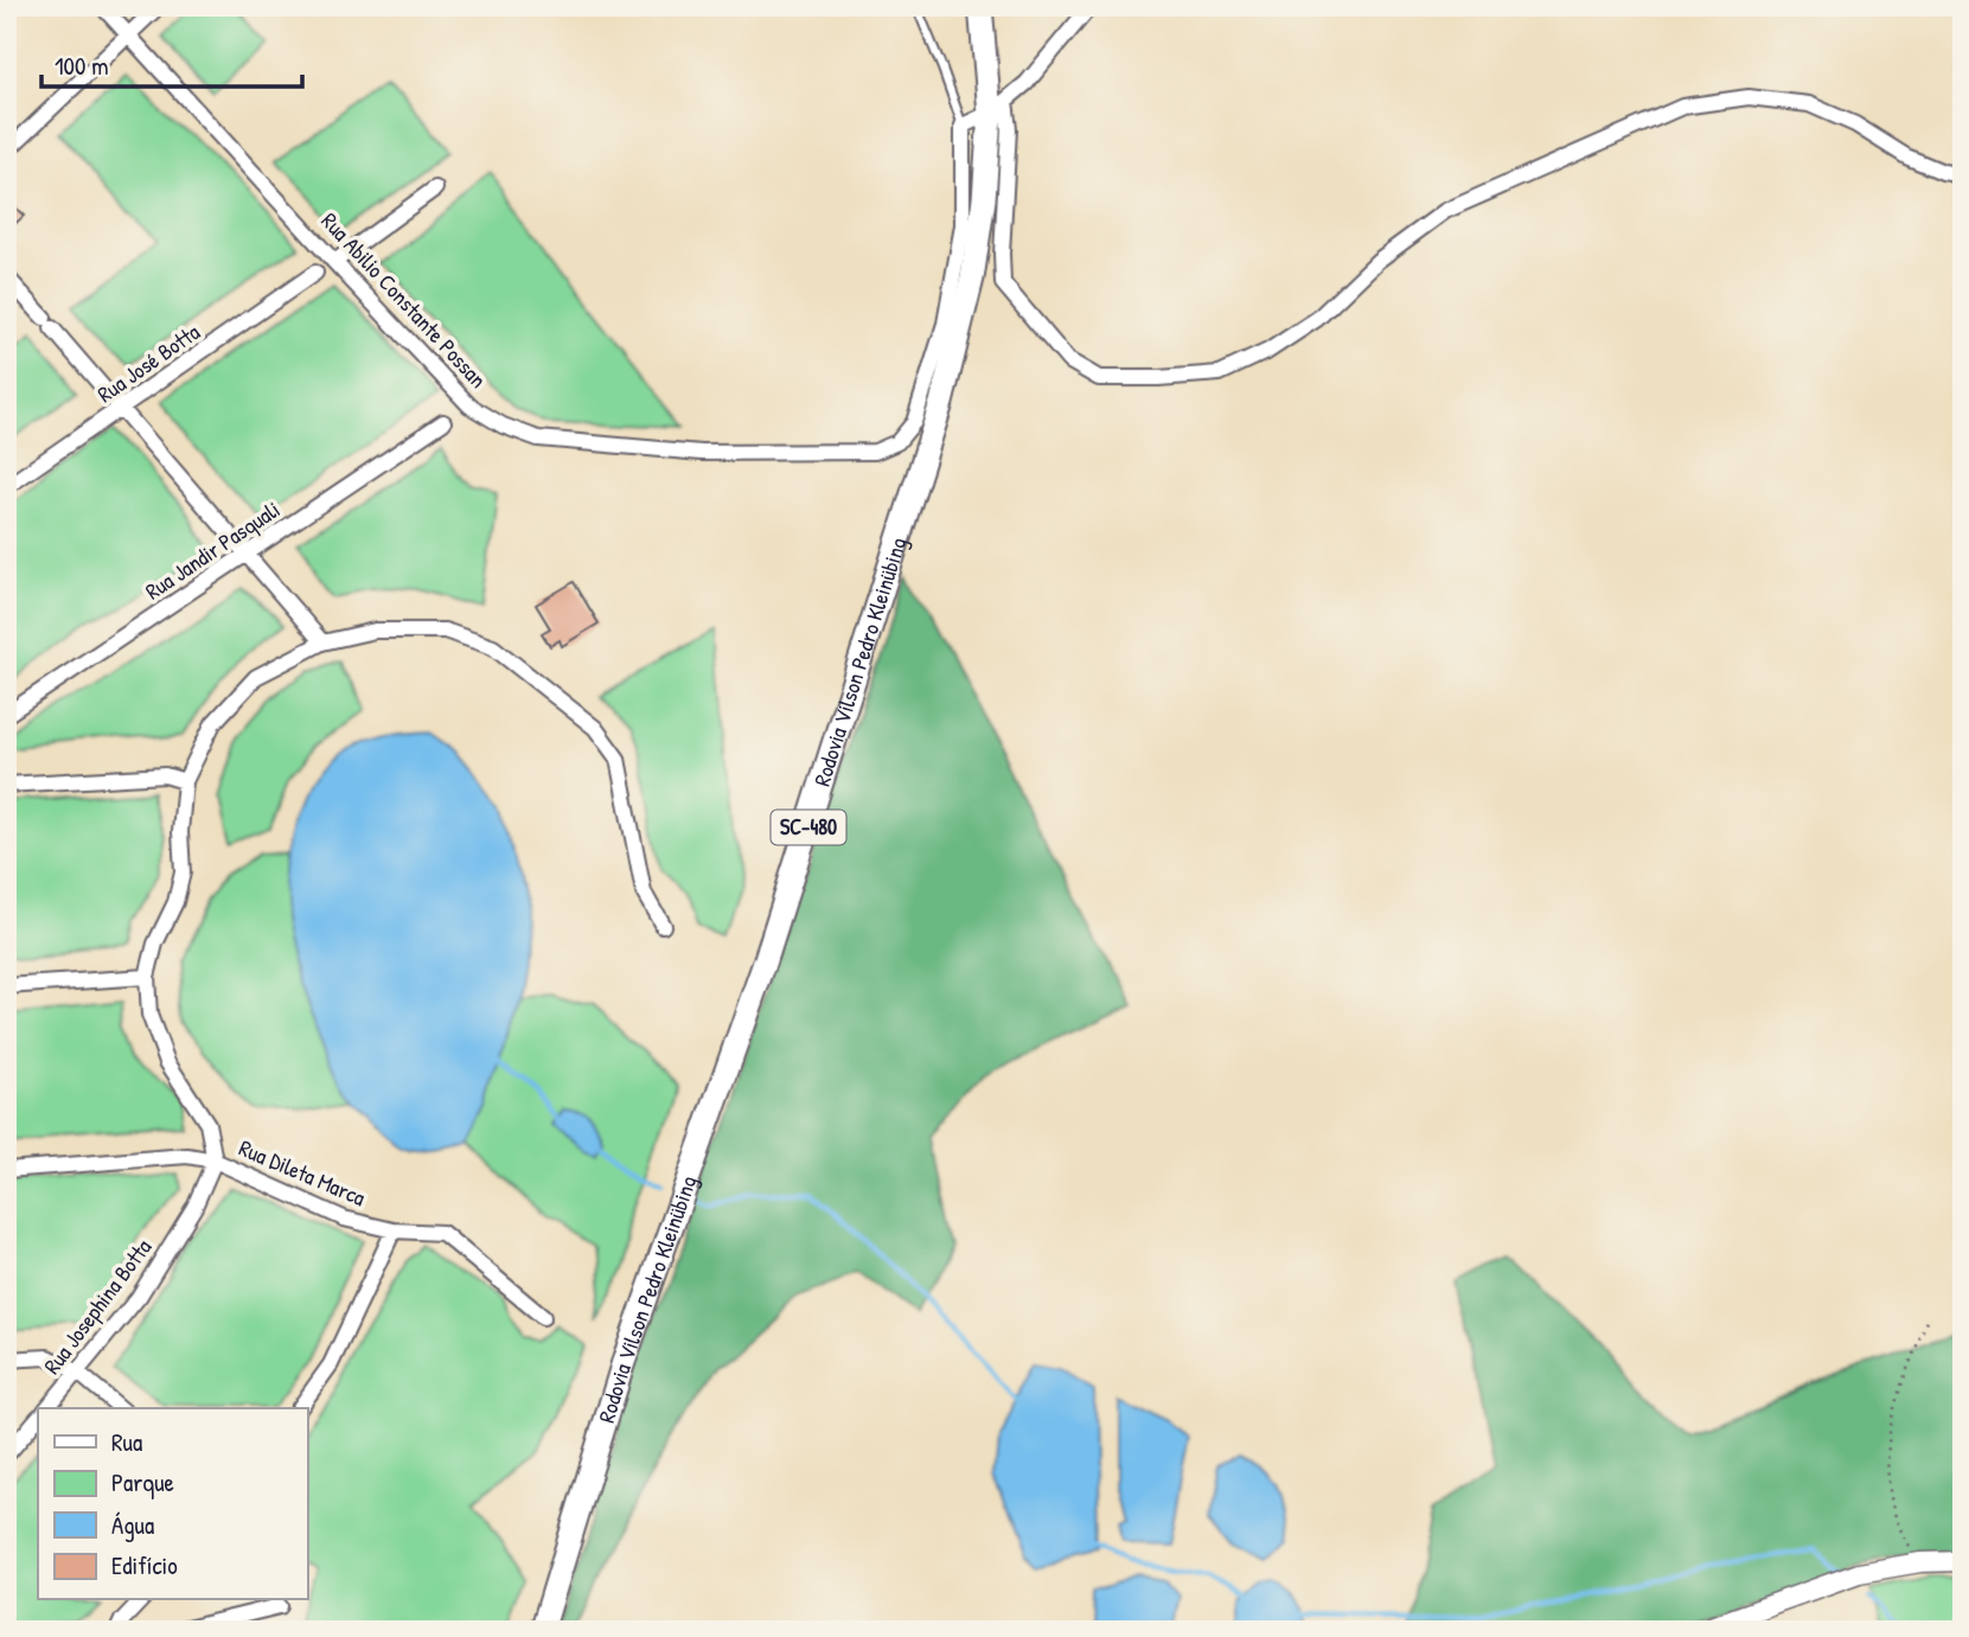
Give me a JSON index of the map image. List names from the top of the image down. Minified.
{"streets":{"main road":["Rodovia Vilson Pedro Kleinübing","SC-480"],"street":["Rua Abilio Constante Possan","Rua José Botta","Rua Jandir Pasquali","Rua Dileta Marca","Rua Josephina Botta"]},"crossings":[["Rua Dileta Marca","Rua Josephina Botta"]],"legend":["Rua","Parque","Água","Edifício"],"scale_bar":"100 m"}
